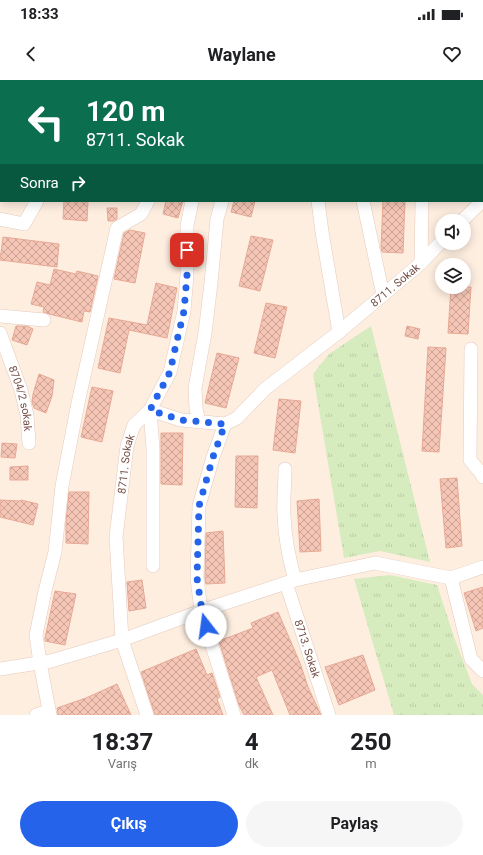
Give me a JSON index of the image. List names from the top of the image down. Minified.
{"streets":{"street":["8711. Sokak","8704/2 sokak","8713. Sokak"]},"page":{"status":"18:33","header":"Waylane","turn":["120 m","8711. Sokak"],"then":"Sonra","eta":["18:37","Varış","4","dk","250","m"],"buttons":["Çıkış","Paylaş"]}}
